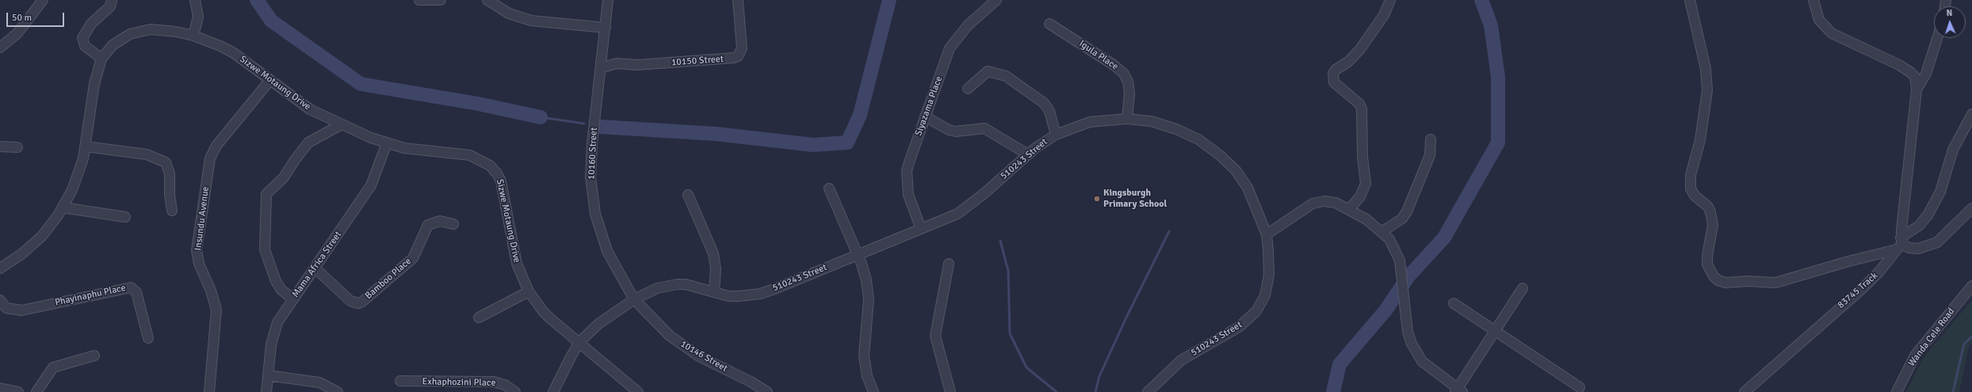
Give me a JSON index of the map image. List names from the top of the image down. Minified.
{"streets":{"street":["Igula Place","10150 Street","Sizwe Motaung Drive","Siyazama Place","10160 Street","510243 Street","Insundu Avenue","Mama Africa Street","Bamboo Place","83745 Track","Phayinaphu Place","Wanda Cele Road","10146 Street","Exhaphozini Place"]},"crossings":[["Igula Place","510243 Street"],["10150 Street","10160 Street"],["Sizwe Motaung Drive","510243 Street"],["Sizwe Motaung Drive","Insundu Avenue"],["Sizwe Motaung Drive","Mama Africa Street"],["Siyazama Place","510243 Street"],["10160 Street","510243 Street"],["10160 Street","10146 Street"],["510243 Street","10146 Street"],["Mama Africa Street","Bamboo Place"]],"places":["Kingsburgh Primary School"],"scale_bar":"50 m","north":"top"}
